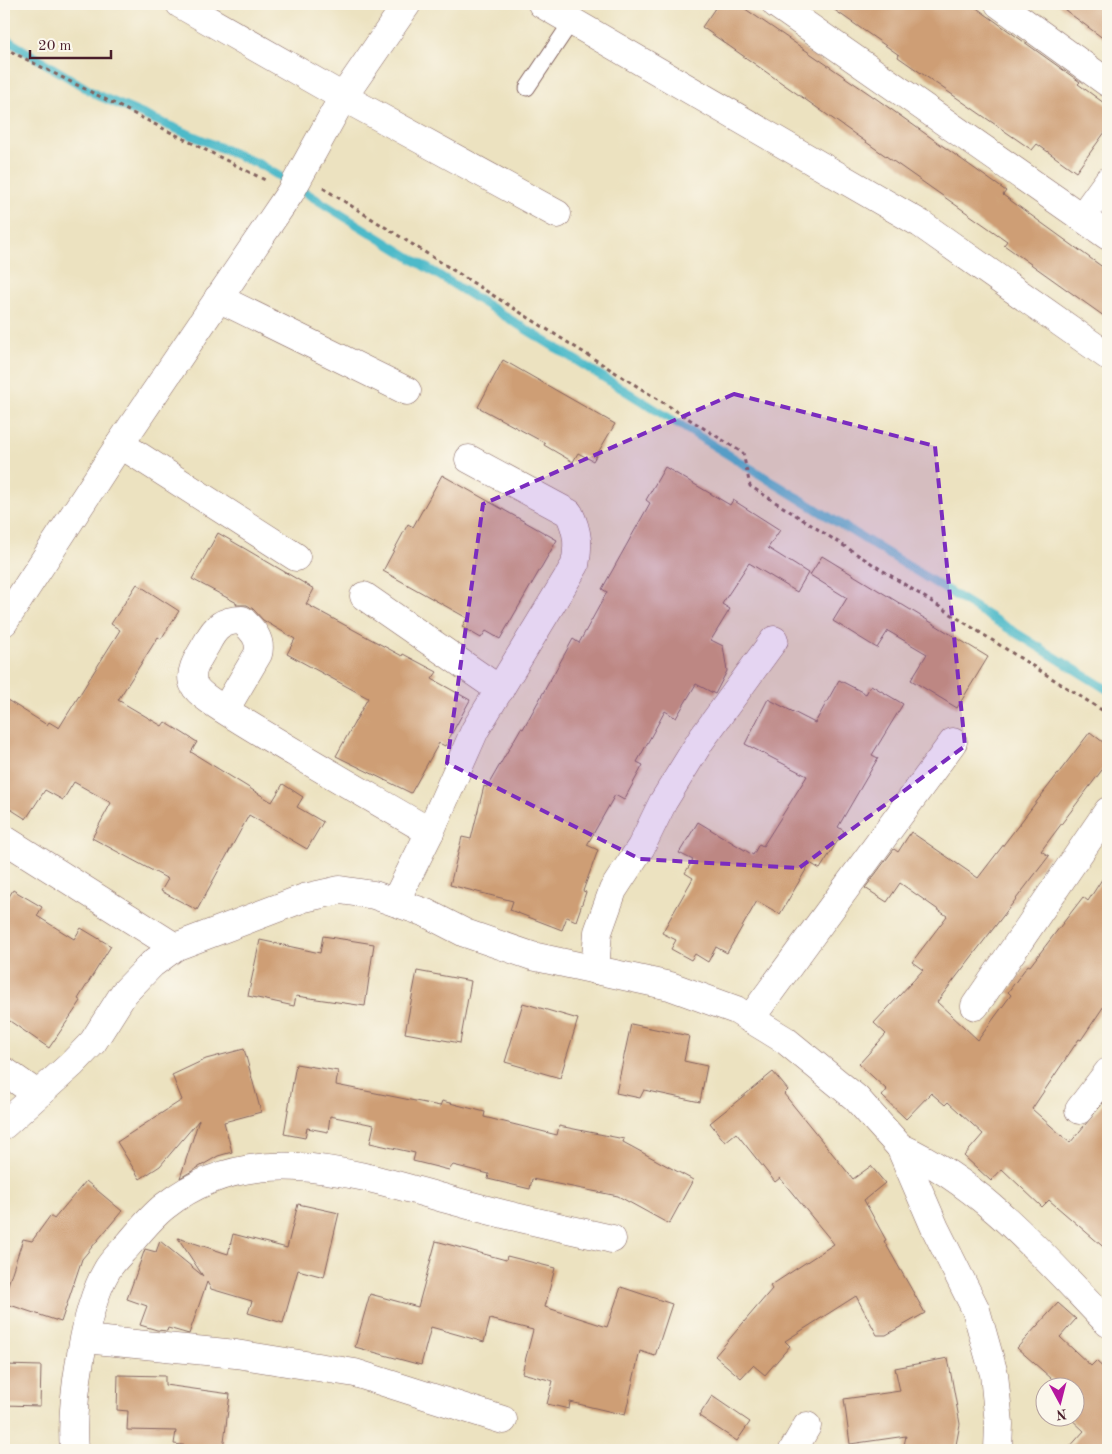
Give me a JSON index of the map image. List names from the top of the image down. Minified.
{"scale_bar":"20 m","north":"bottom"}
